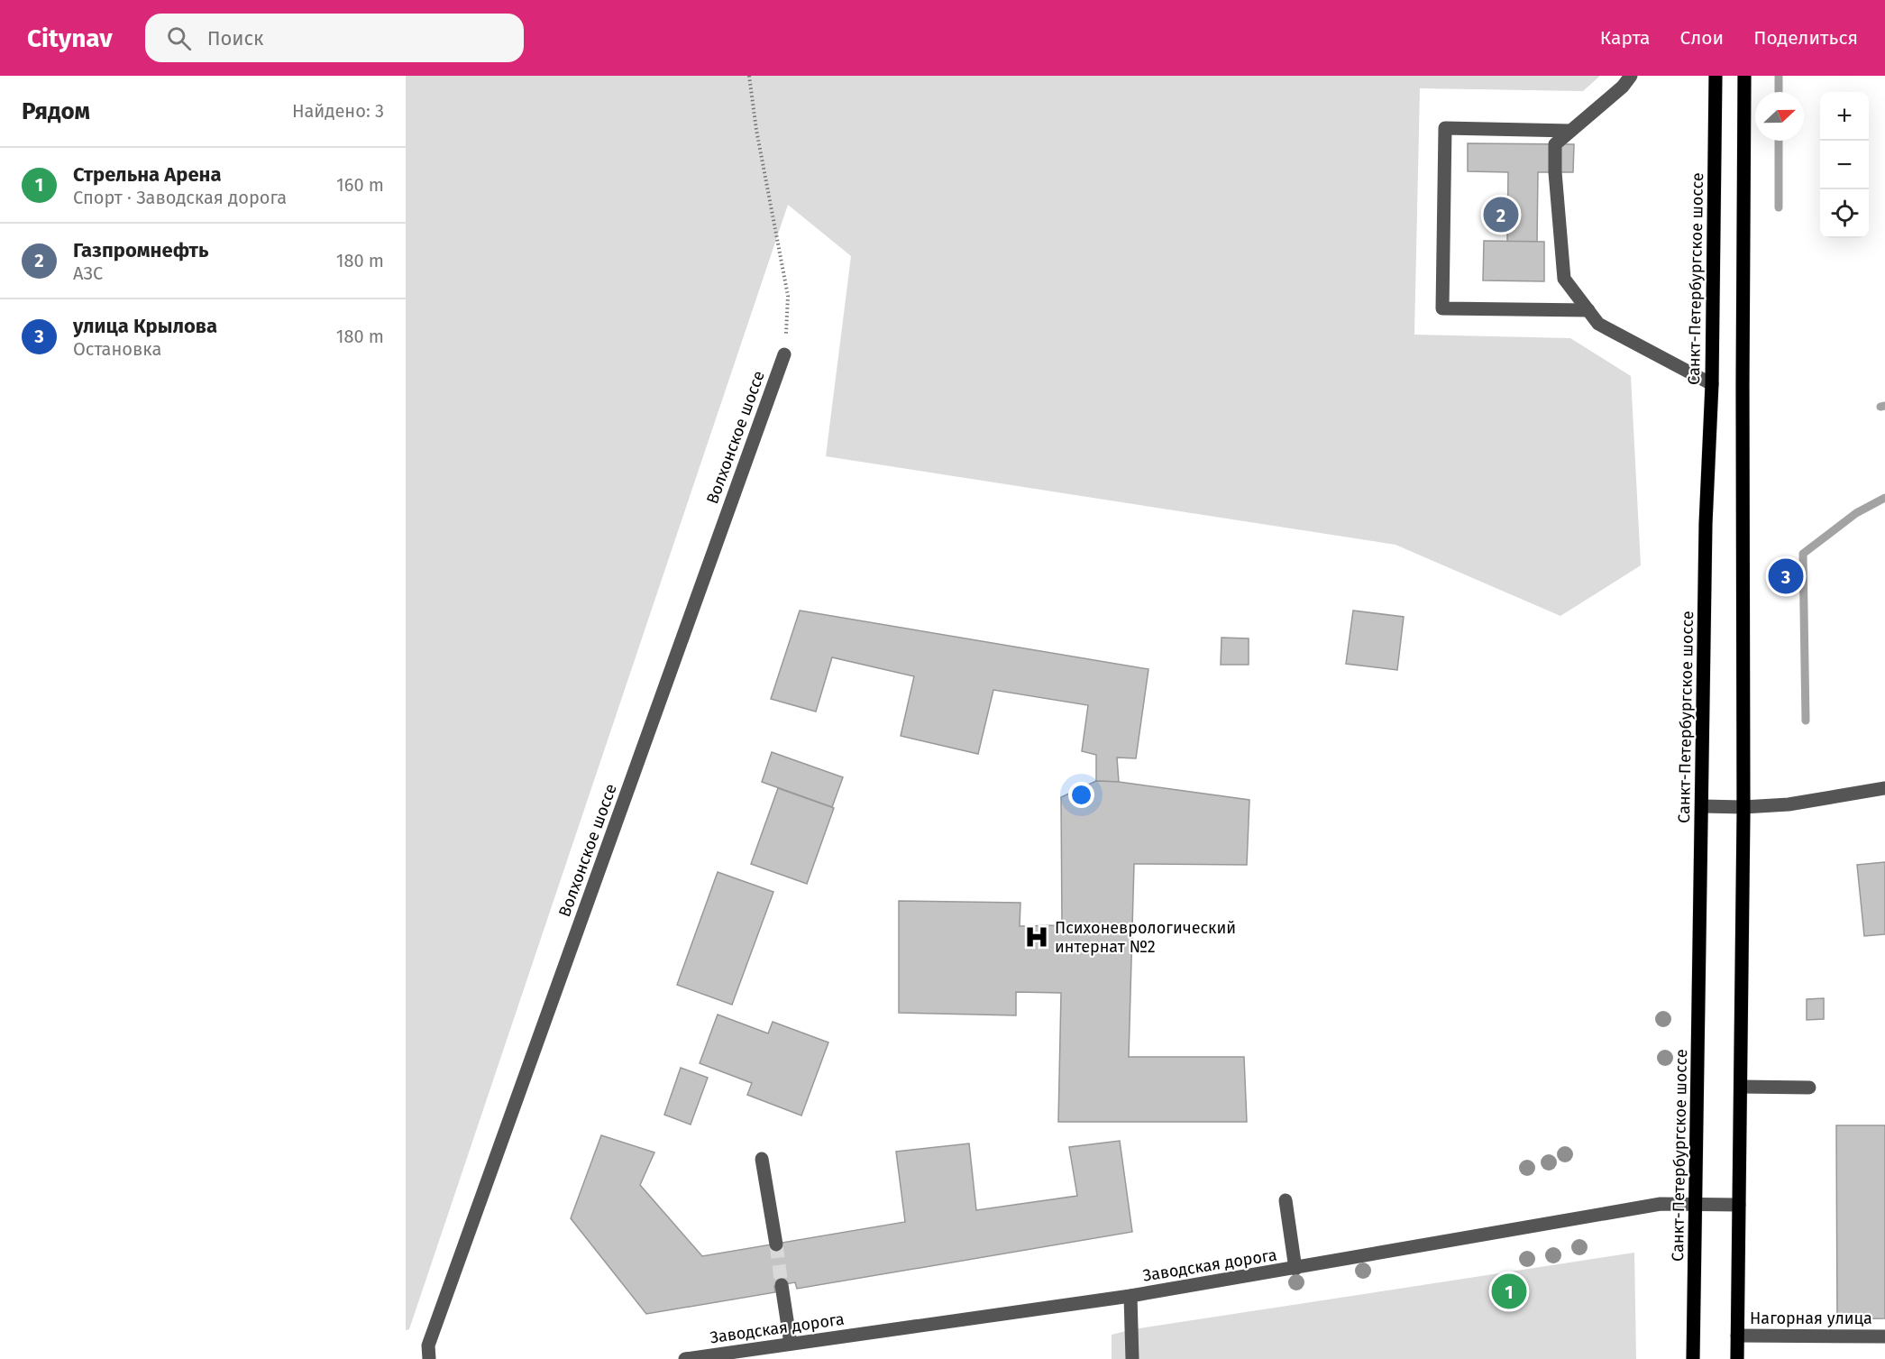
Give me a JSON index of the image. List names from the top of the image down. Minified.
{"streets":{"main road":["Санкт-Петербургское шоссе"],"street":["Волхонское шоссе","Заводская дорога","Нагорная улица"]},"crossings":[["Санкт-Петербургское шоссе","Заводская дорога"]],"places":{"hospital":["Психоневрологический интернат №2"]},"north":"right","page":{"header":"Citynav","search":"Поиск","nav":["Карта","Слои","Поделиться"],"heading":["Рядом","Найдено: 3"],"map_buttons":["+","−"],"list":[{"mark":"1","name":"Стрельна Арена","note":"Спорт · Заводская дорога","value":"160 m"},{"mark":"2","name":"Газпромнефть","note":"АЗС","value":"180 m"},{"mark":"3","name":"улица Крылова","note":"Остановка","value":"180 m"}],"pins":["2","3","1"]}}
